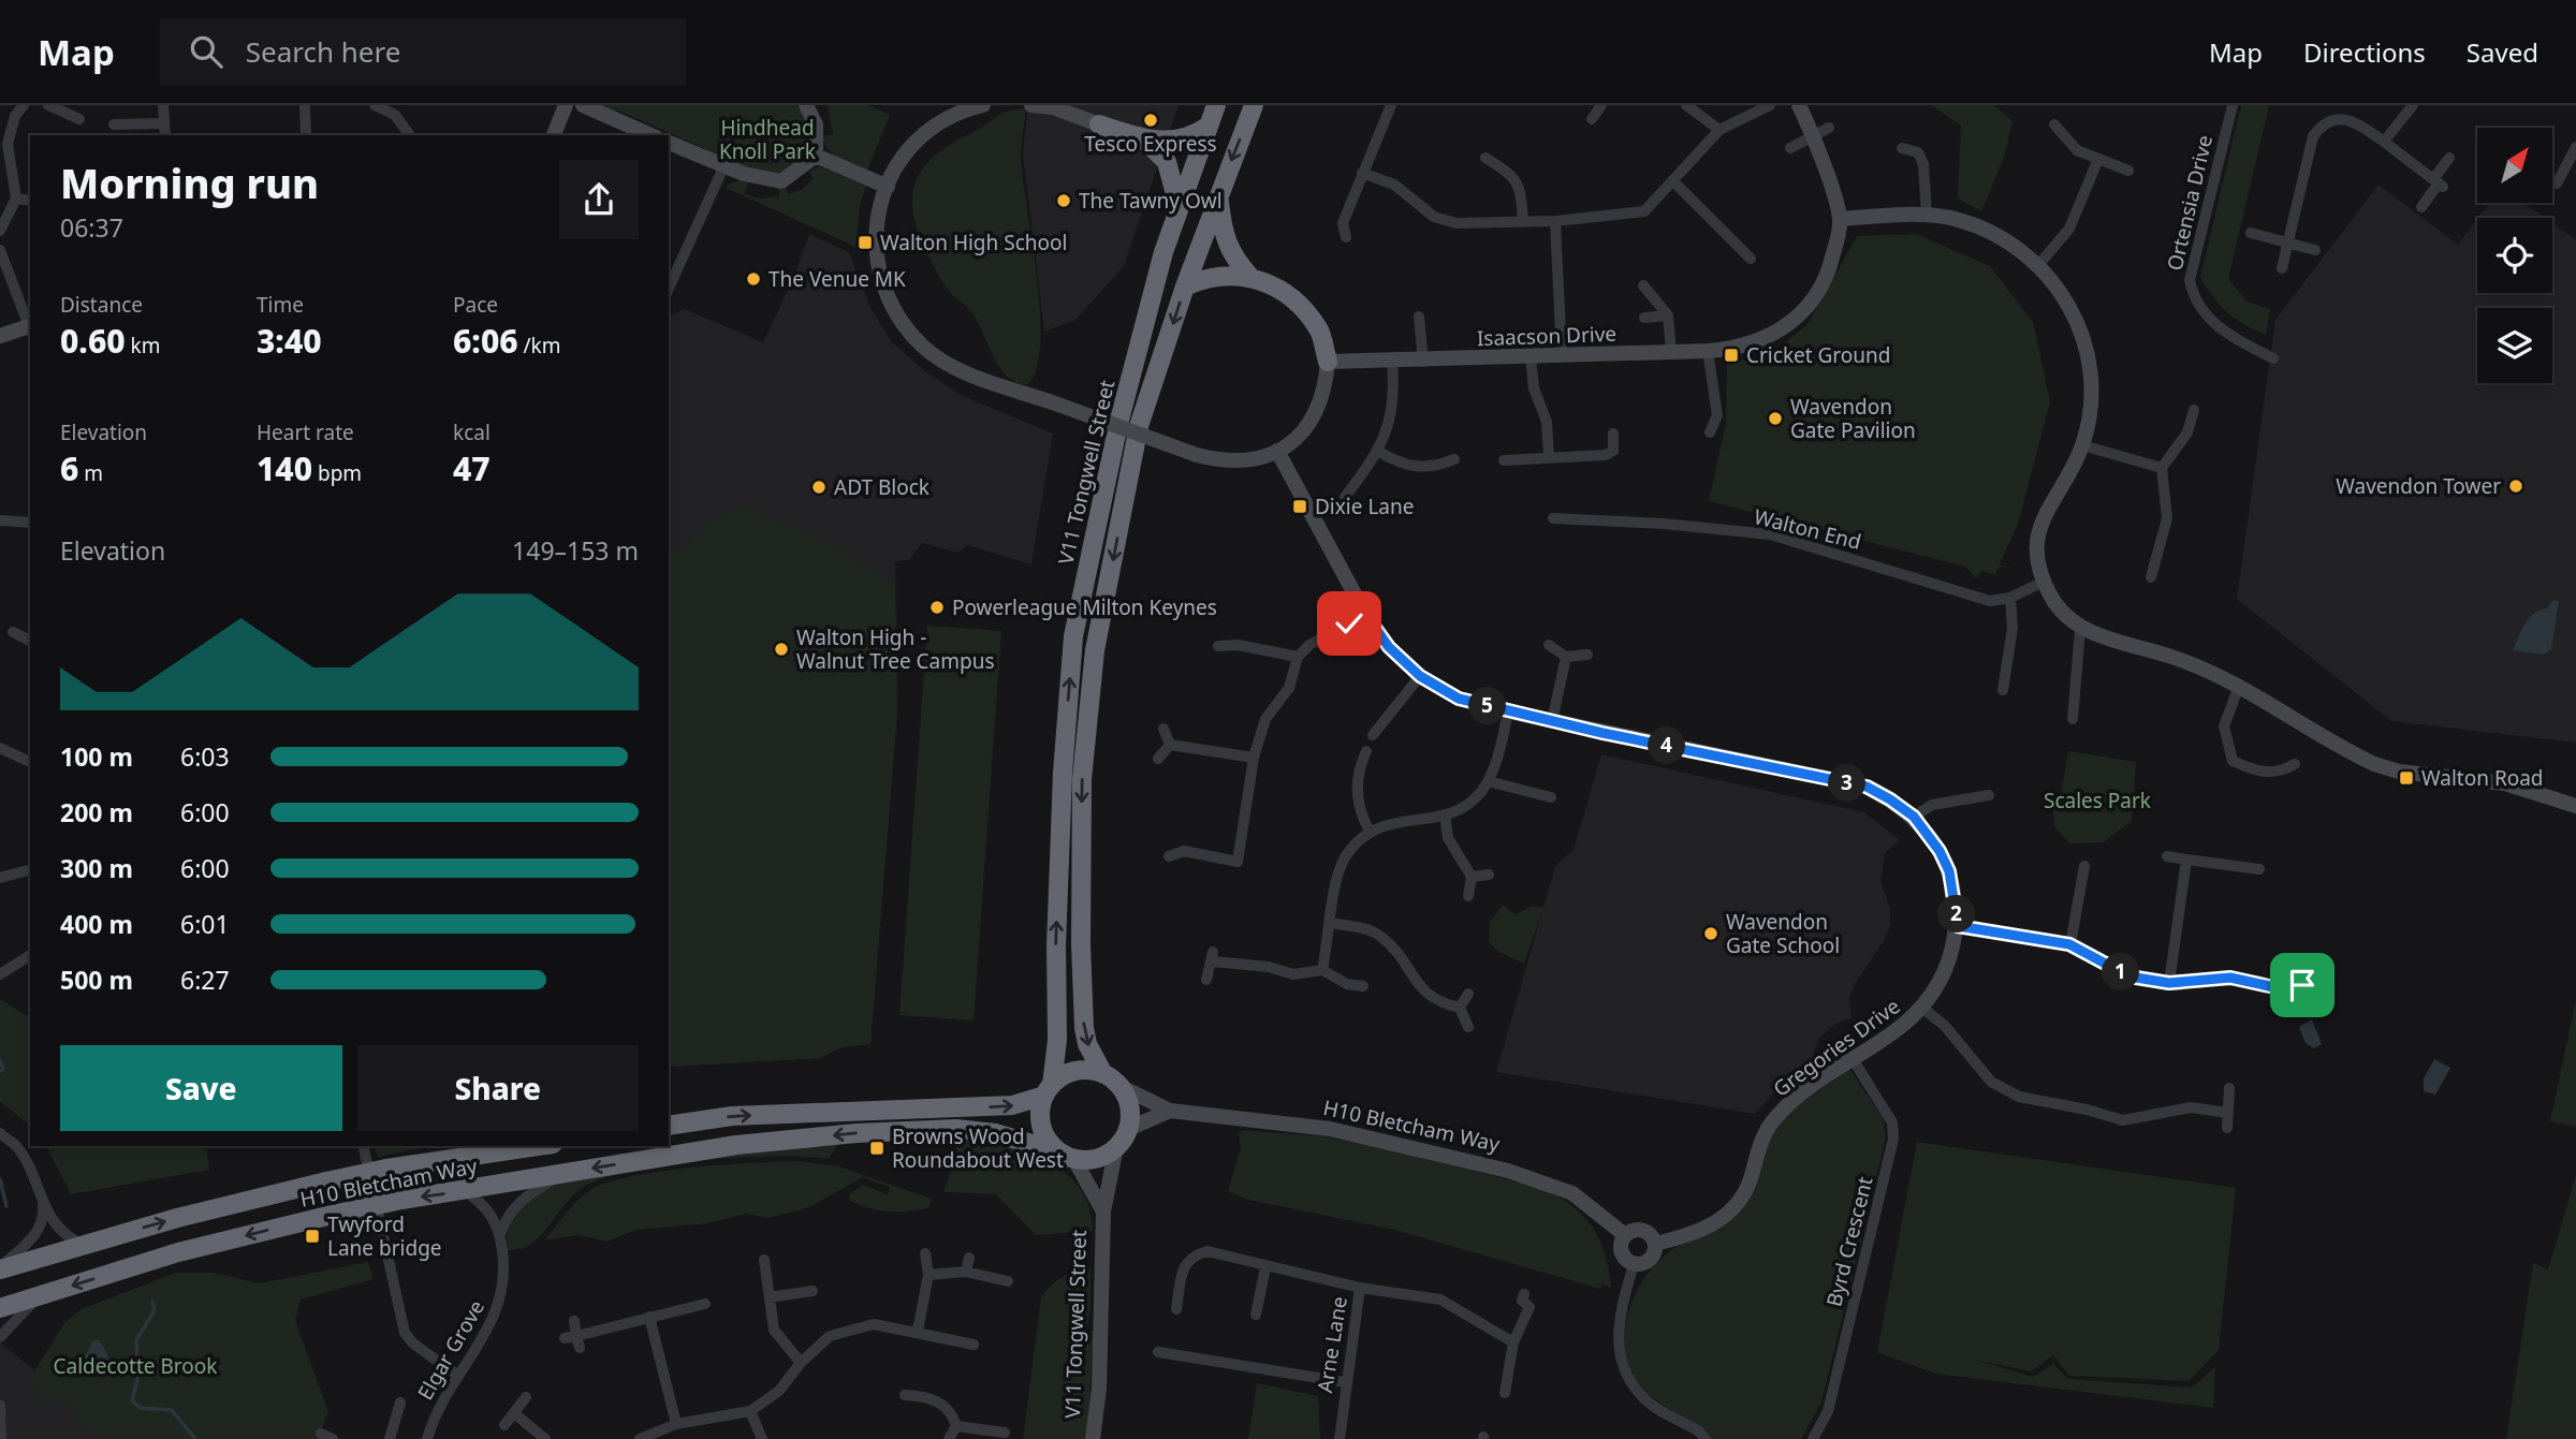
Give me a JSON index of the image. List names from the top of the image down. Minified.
{"streets":{"highway":["V11 Tongwell Street","H10 Bletcham Way"],"street":["Ortensia Drive","Isaacson Drive","Walton End","Gregories Drive","Byrd Crescent","Arne Lane","Elgar Grove"]},"crossings":[["V11 Tongwell Street","H10 Bletcham Way"],["Gregories Drive","H10 Bletcham Way"],["Gregories Drive","Byrd Crescent"],["H10 Bletcham Way","Elgar Grove"]],"parks":["Hindhead Knoll Park","Scales Park","Caldecotte Brook"],"places":{"other":["Tesco Express","The Tawny Owl","The Venue MK","Wavendon Gate Pavilion","Wavendon Tower","ADT Block","Powerleague Milton Keynes","Walton High - Walnut Tree Campus","Wavendon Gate School"],"transit":["Walton High School","Cricket Ground","Dixie Lane","Walton Road","Browns Wood Roundabout West","Twyford Lane bridge"]},"north":"top right","page":{"header":"Map","search":"Search here","nav":["Map","Directions","Saved"],"heading":["Morning run","06:37"],"stats":[["Distance","0.60 km"],["Time","3:40"],["Pace","6:06 /km"],["Elevation","6 m"],["Heart rate","140 bpm"],["kcal","47"]],"chart":["Elevation","149–153 m"],"pins":["5","4","3","2","1"],"list":[{"name":"100 m","note":"6:03"},{"name":"200 m","note":"6:00"},{"name":"300 m","note":"6:00"},{"name":"400 m","note":"6:01"},{"name":"500 m","note":"6:27"}],"buttons":["Save","Share"]}}
